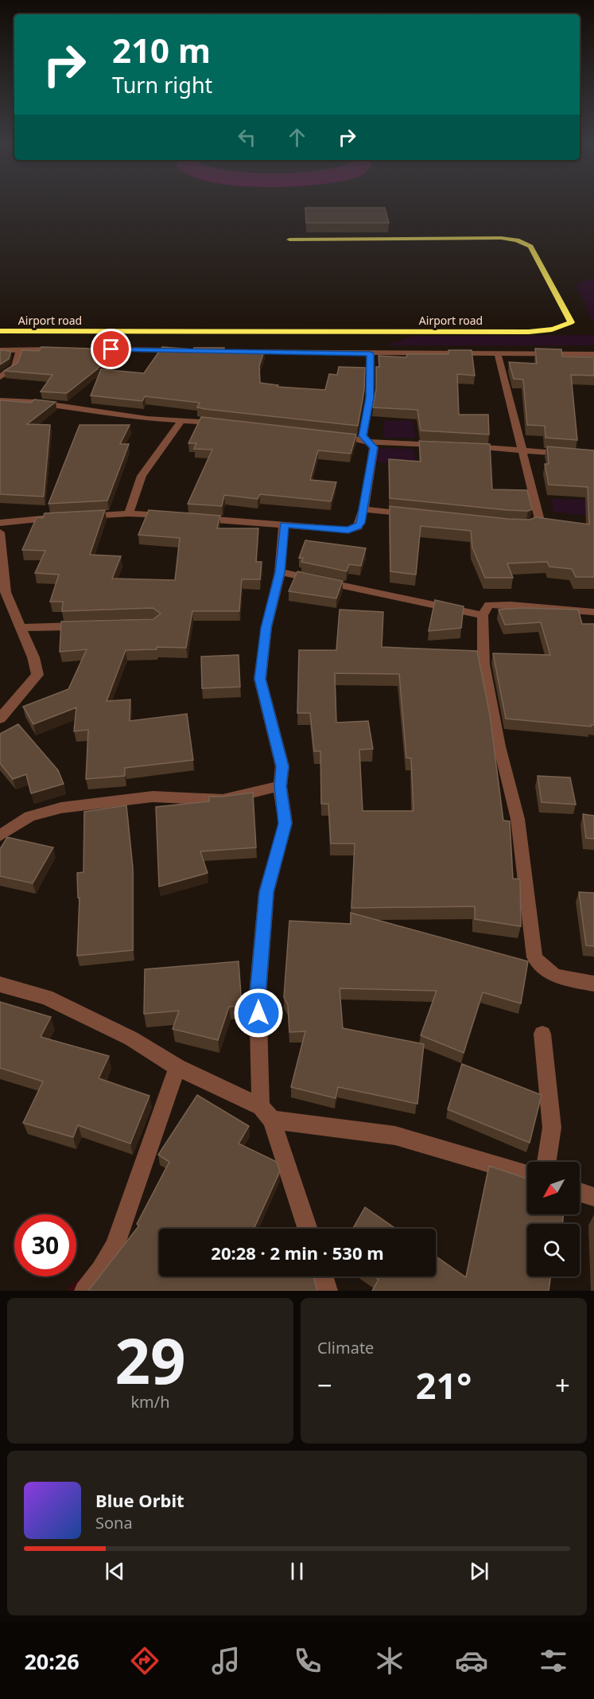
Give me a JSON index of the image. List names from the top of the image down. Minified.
{"streets":{"main road":["Airport road"]},"north":"bottom left","page":{"turn":["210 m","Turn right"],"limit":"30","trip":"20:28 · 2 min · 530 m","tile":[["29","km/h"],"Climate"],"heat":["−","21°","+"],"song":["Blue Orbit","Sona"],"tabs":"20:26"}}
